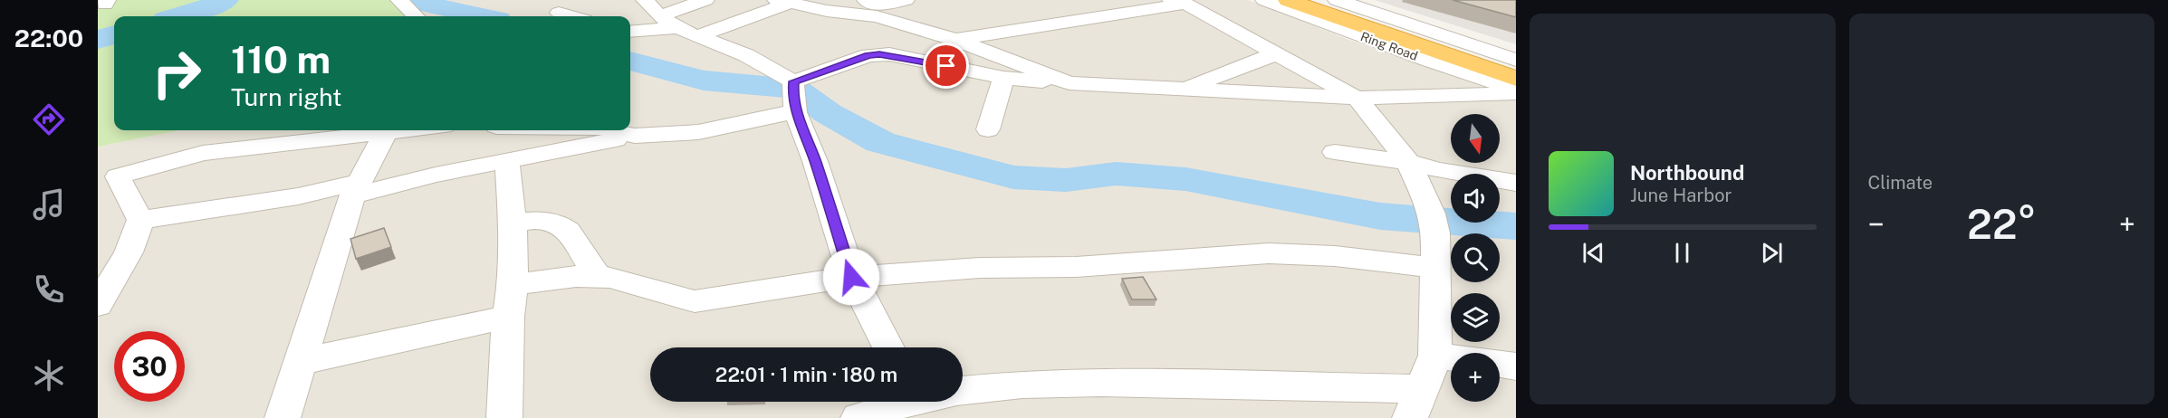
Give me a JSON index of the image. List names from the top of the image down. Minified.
{"streets":{"highway":["Ring Road"]},"north":"bottom","page":{"tabs":"22:00","tile":"Climate","turn":["110 m","Turn right"],"map_buttons":"+","song":["Northbound","June Harbor"],"heat":["−","22°","+"],"limit":"30","trip":"22:01 · 1 min · 180 m"}}
